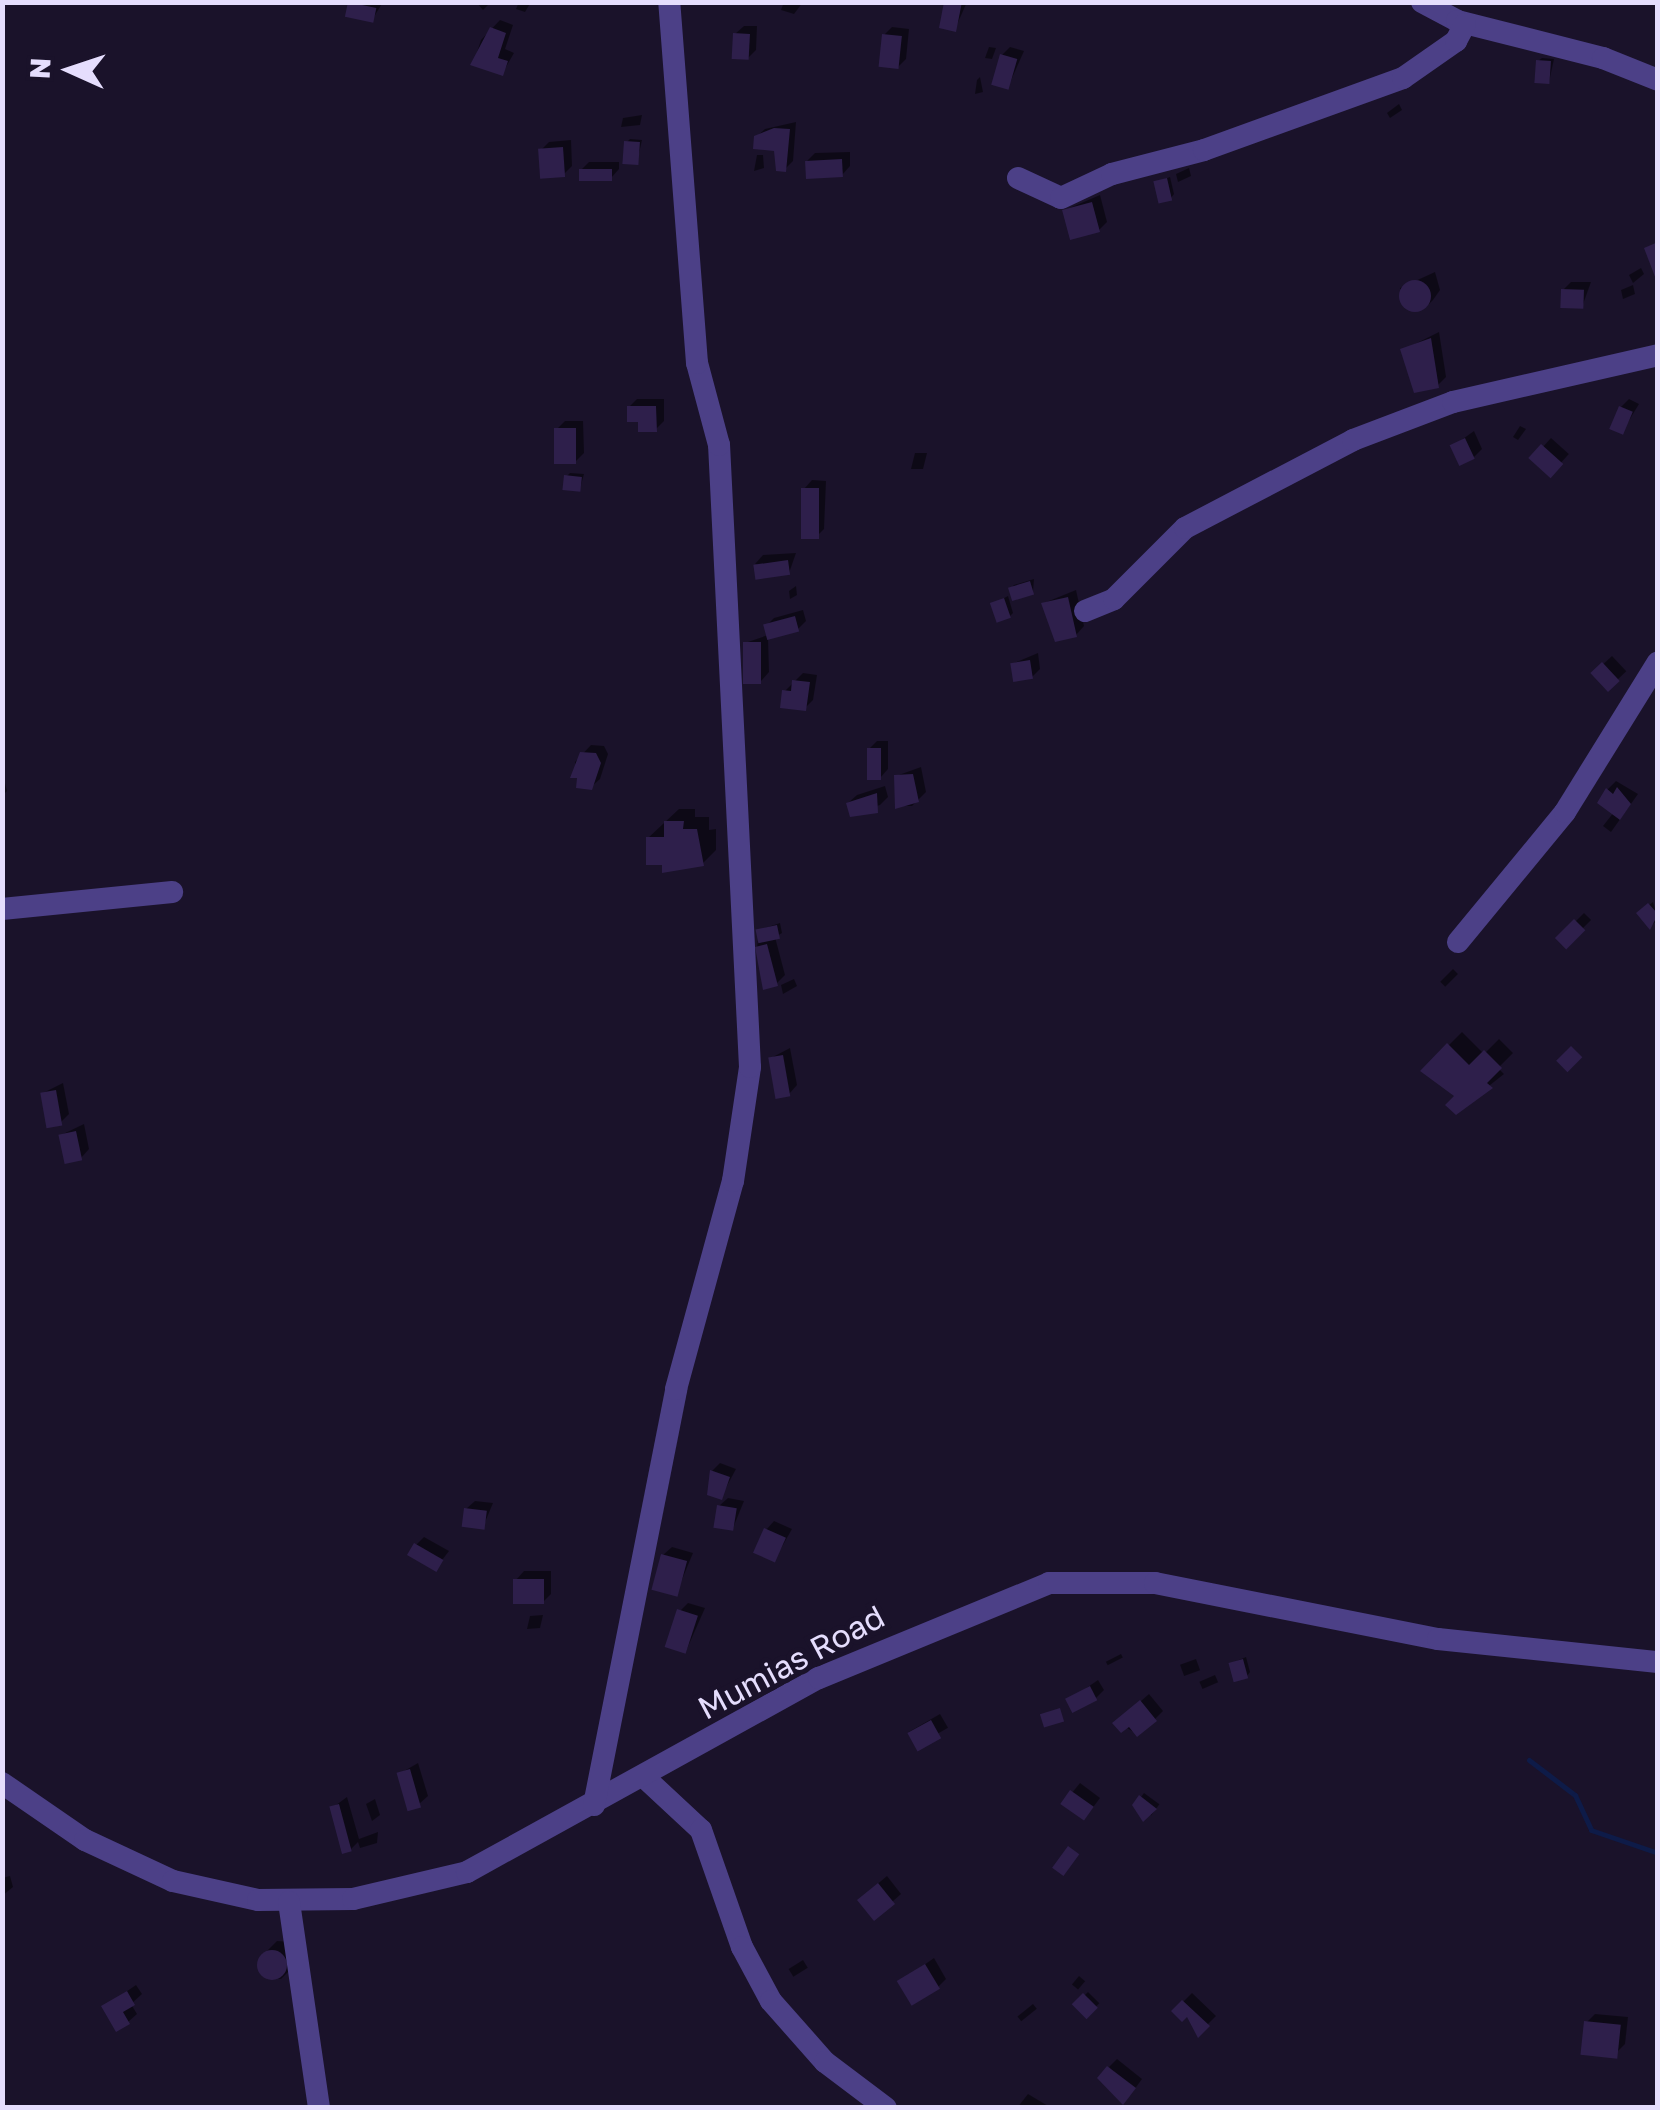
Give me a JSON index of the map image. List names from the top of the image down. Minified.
{"streets":{"street":["Mumias Road"]},"north":"left"}
